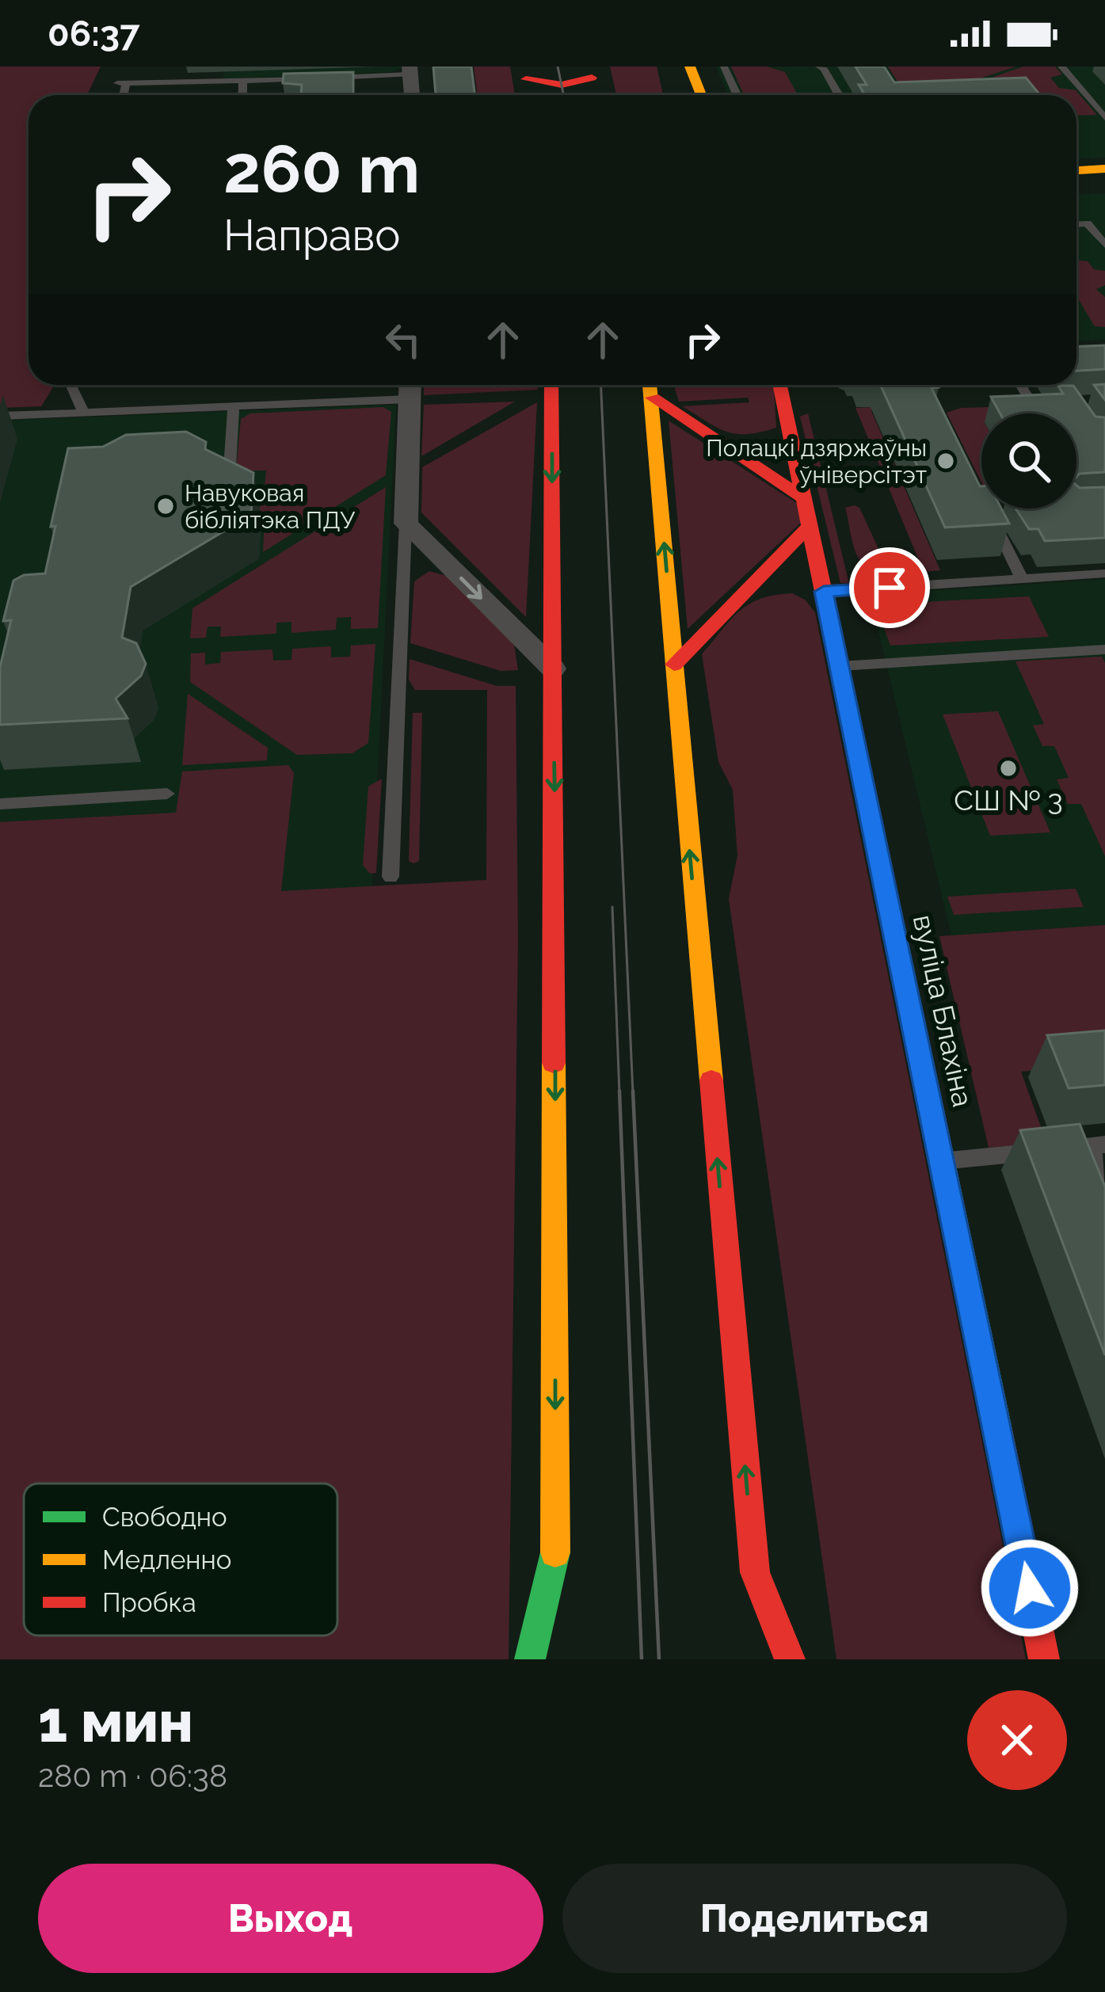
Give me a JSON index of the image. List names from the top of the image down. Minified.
{"streets":{"main road":["вуліца Блахіна"]},"places":["Полацкі дзяржаўны ўніверсітэт","Навуковая бібліятэка ПДУ","СШ № 3"],"legend":["Свободно","Медленно","Пробка"],"page":{"status":"06:37","turn":["260 m","Направо"],"heading":["1 мин","280 m · 06:38"],"buttons":["Выход","Поделиться"]}}
